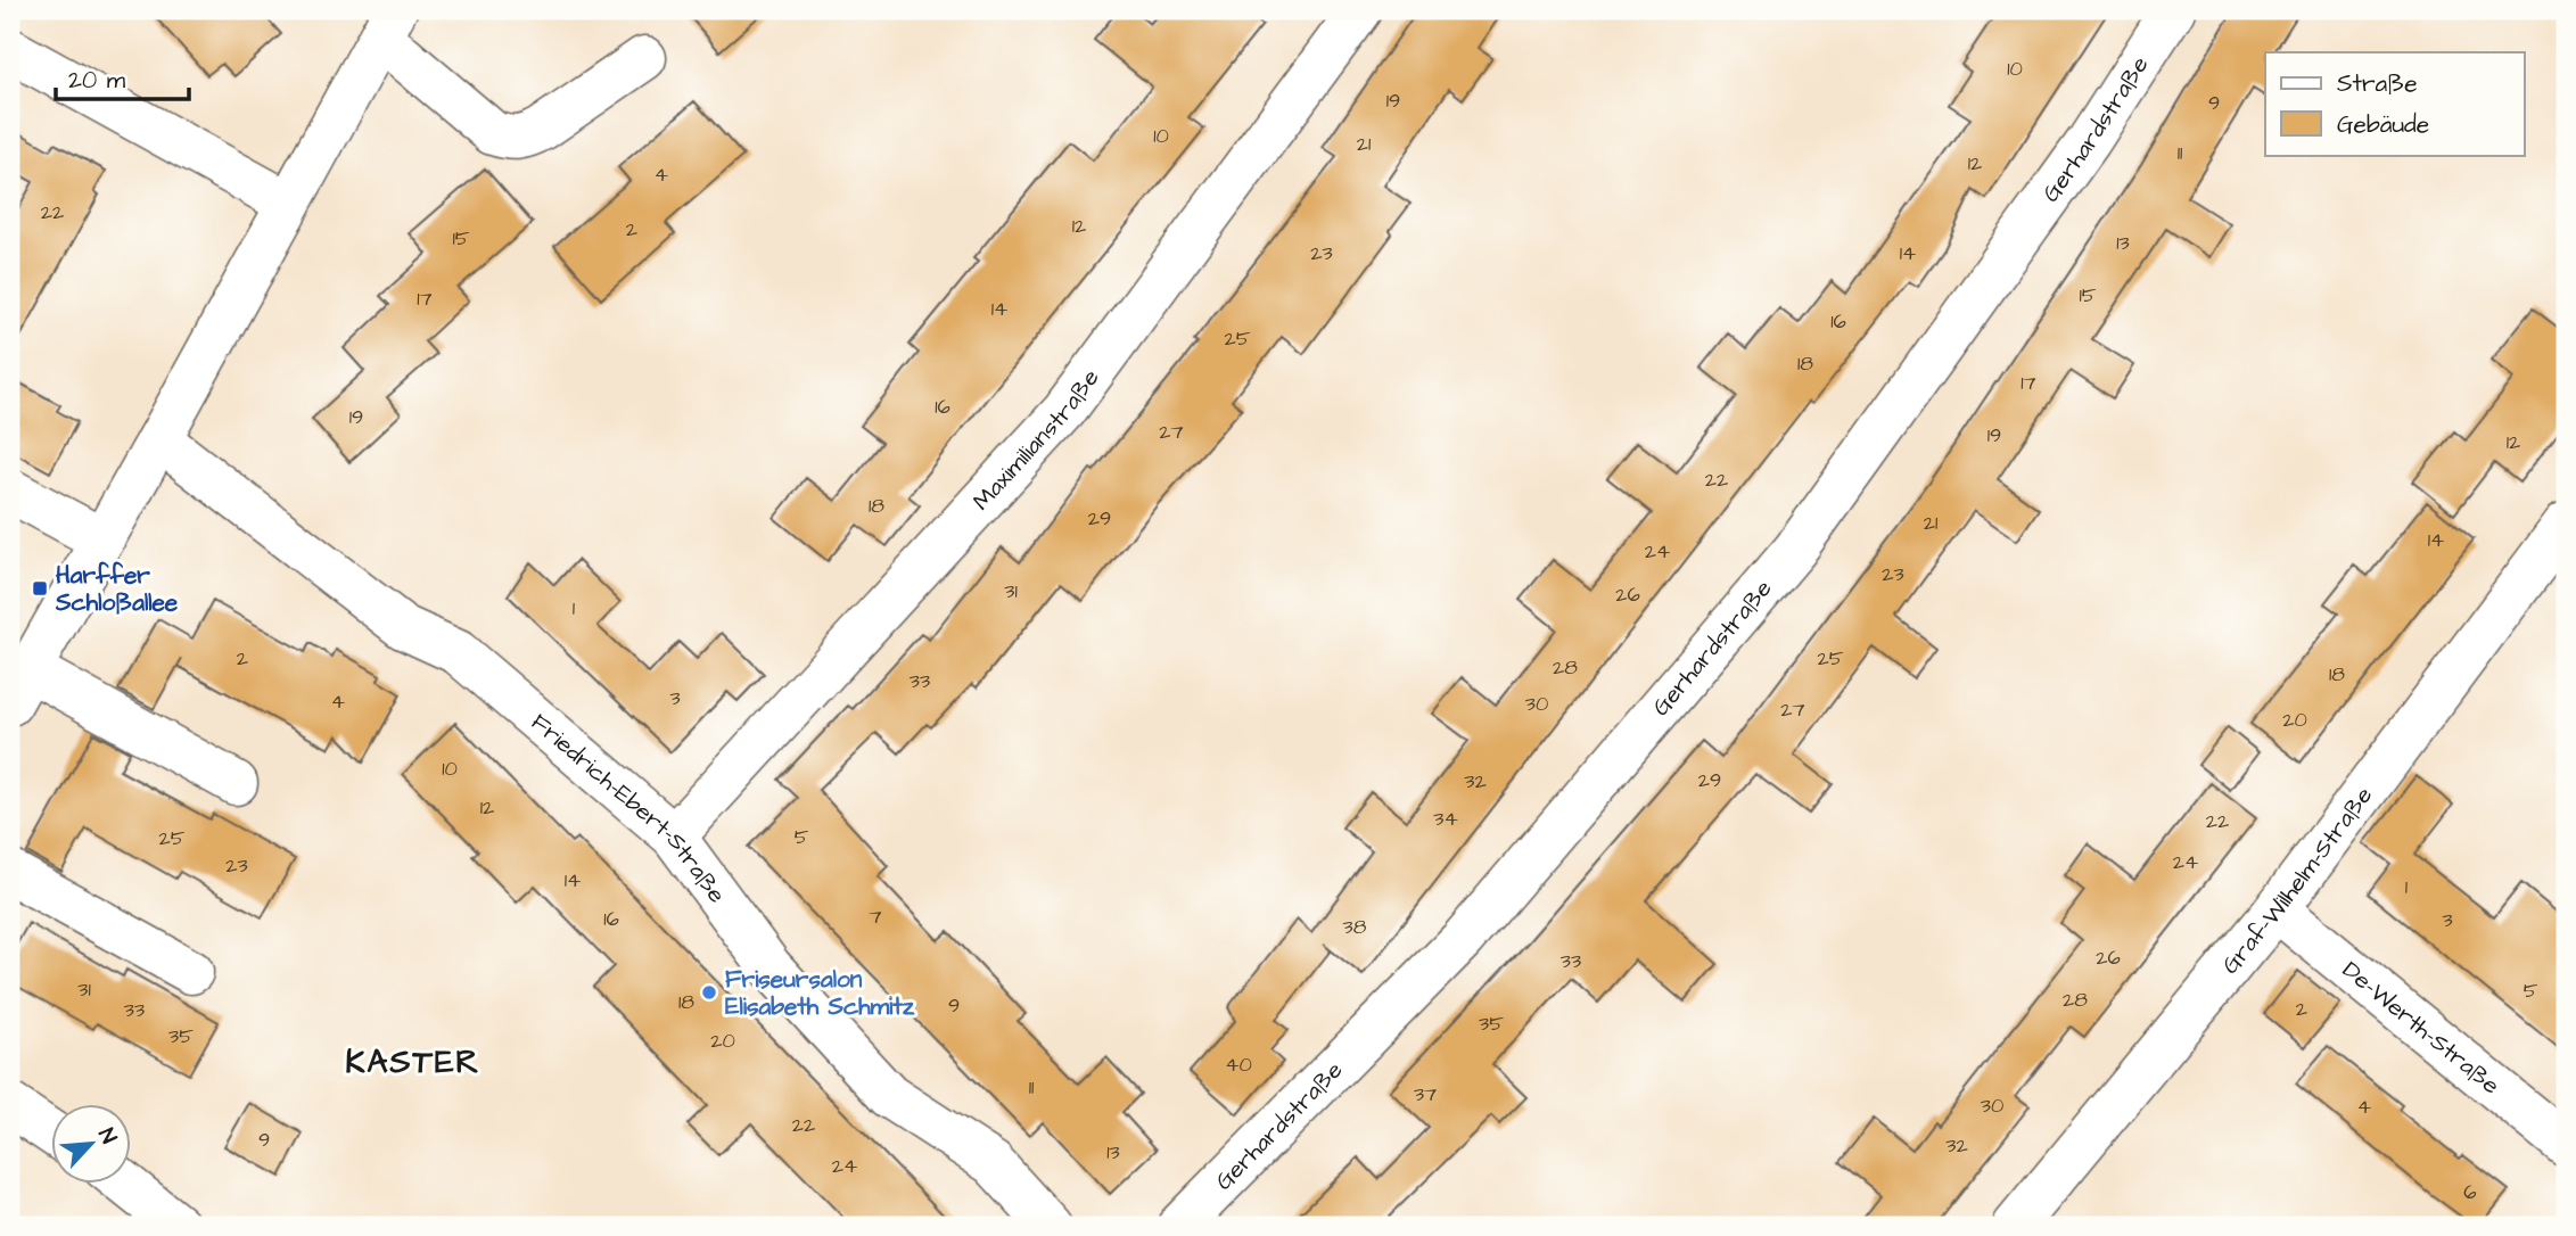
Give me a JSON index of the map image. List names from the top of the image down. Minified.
{"streets":{"street":["Gerhardstraße","Maximilianstraße","Friedrich-Ebert-Straße","Graf-Wilhelm-Straße","De-Werth-Straße"]},"crossings":[["Maximilianstraße","Friedrich-Ebert-Straße"],["Graf-Wilhelm-Straße","De-Werth-Straße"]],"districts":["KASTER"],"places":{"transit":["Harffer Schloßallee"],"other":["Friseursalon Elisabeth Schmitz"]},"house_numbers":["10","19","9","10","21","11","12","4","22","12","2","15","13","23","14","15","17","14","16","25","18","17","16","19","27","19","12","22","18","29","21","14","24","23","31","26","1","2","25","28","18","33","3","4","30","27","20","10","29","32","12","34","22","5","25","24","23","14","1","7","16","3","38","26","33","31","5","28","18","9","2","33","35","35","20","40","11","37","30","4","22","9","32","13","24","6"],"legend":["Straße","Gebäude"],"scale_bar":"20 m","north":"top right"}
